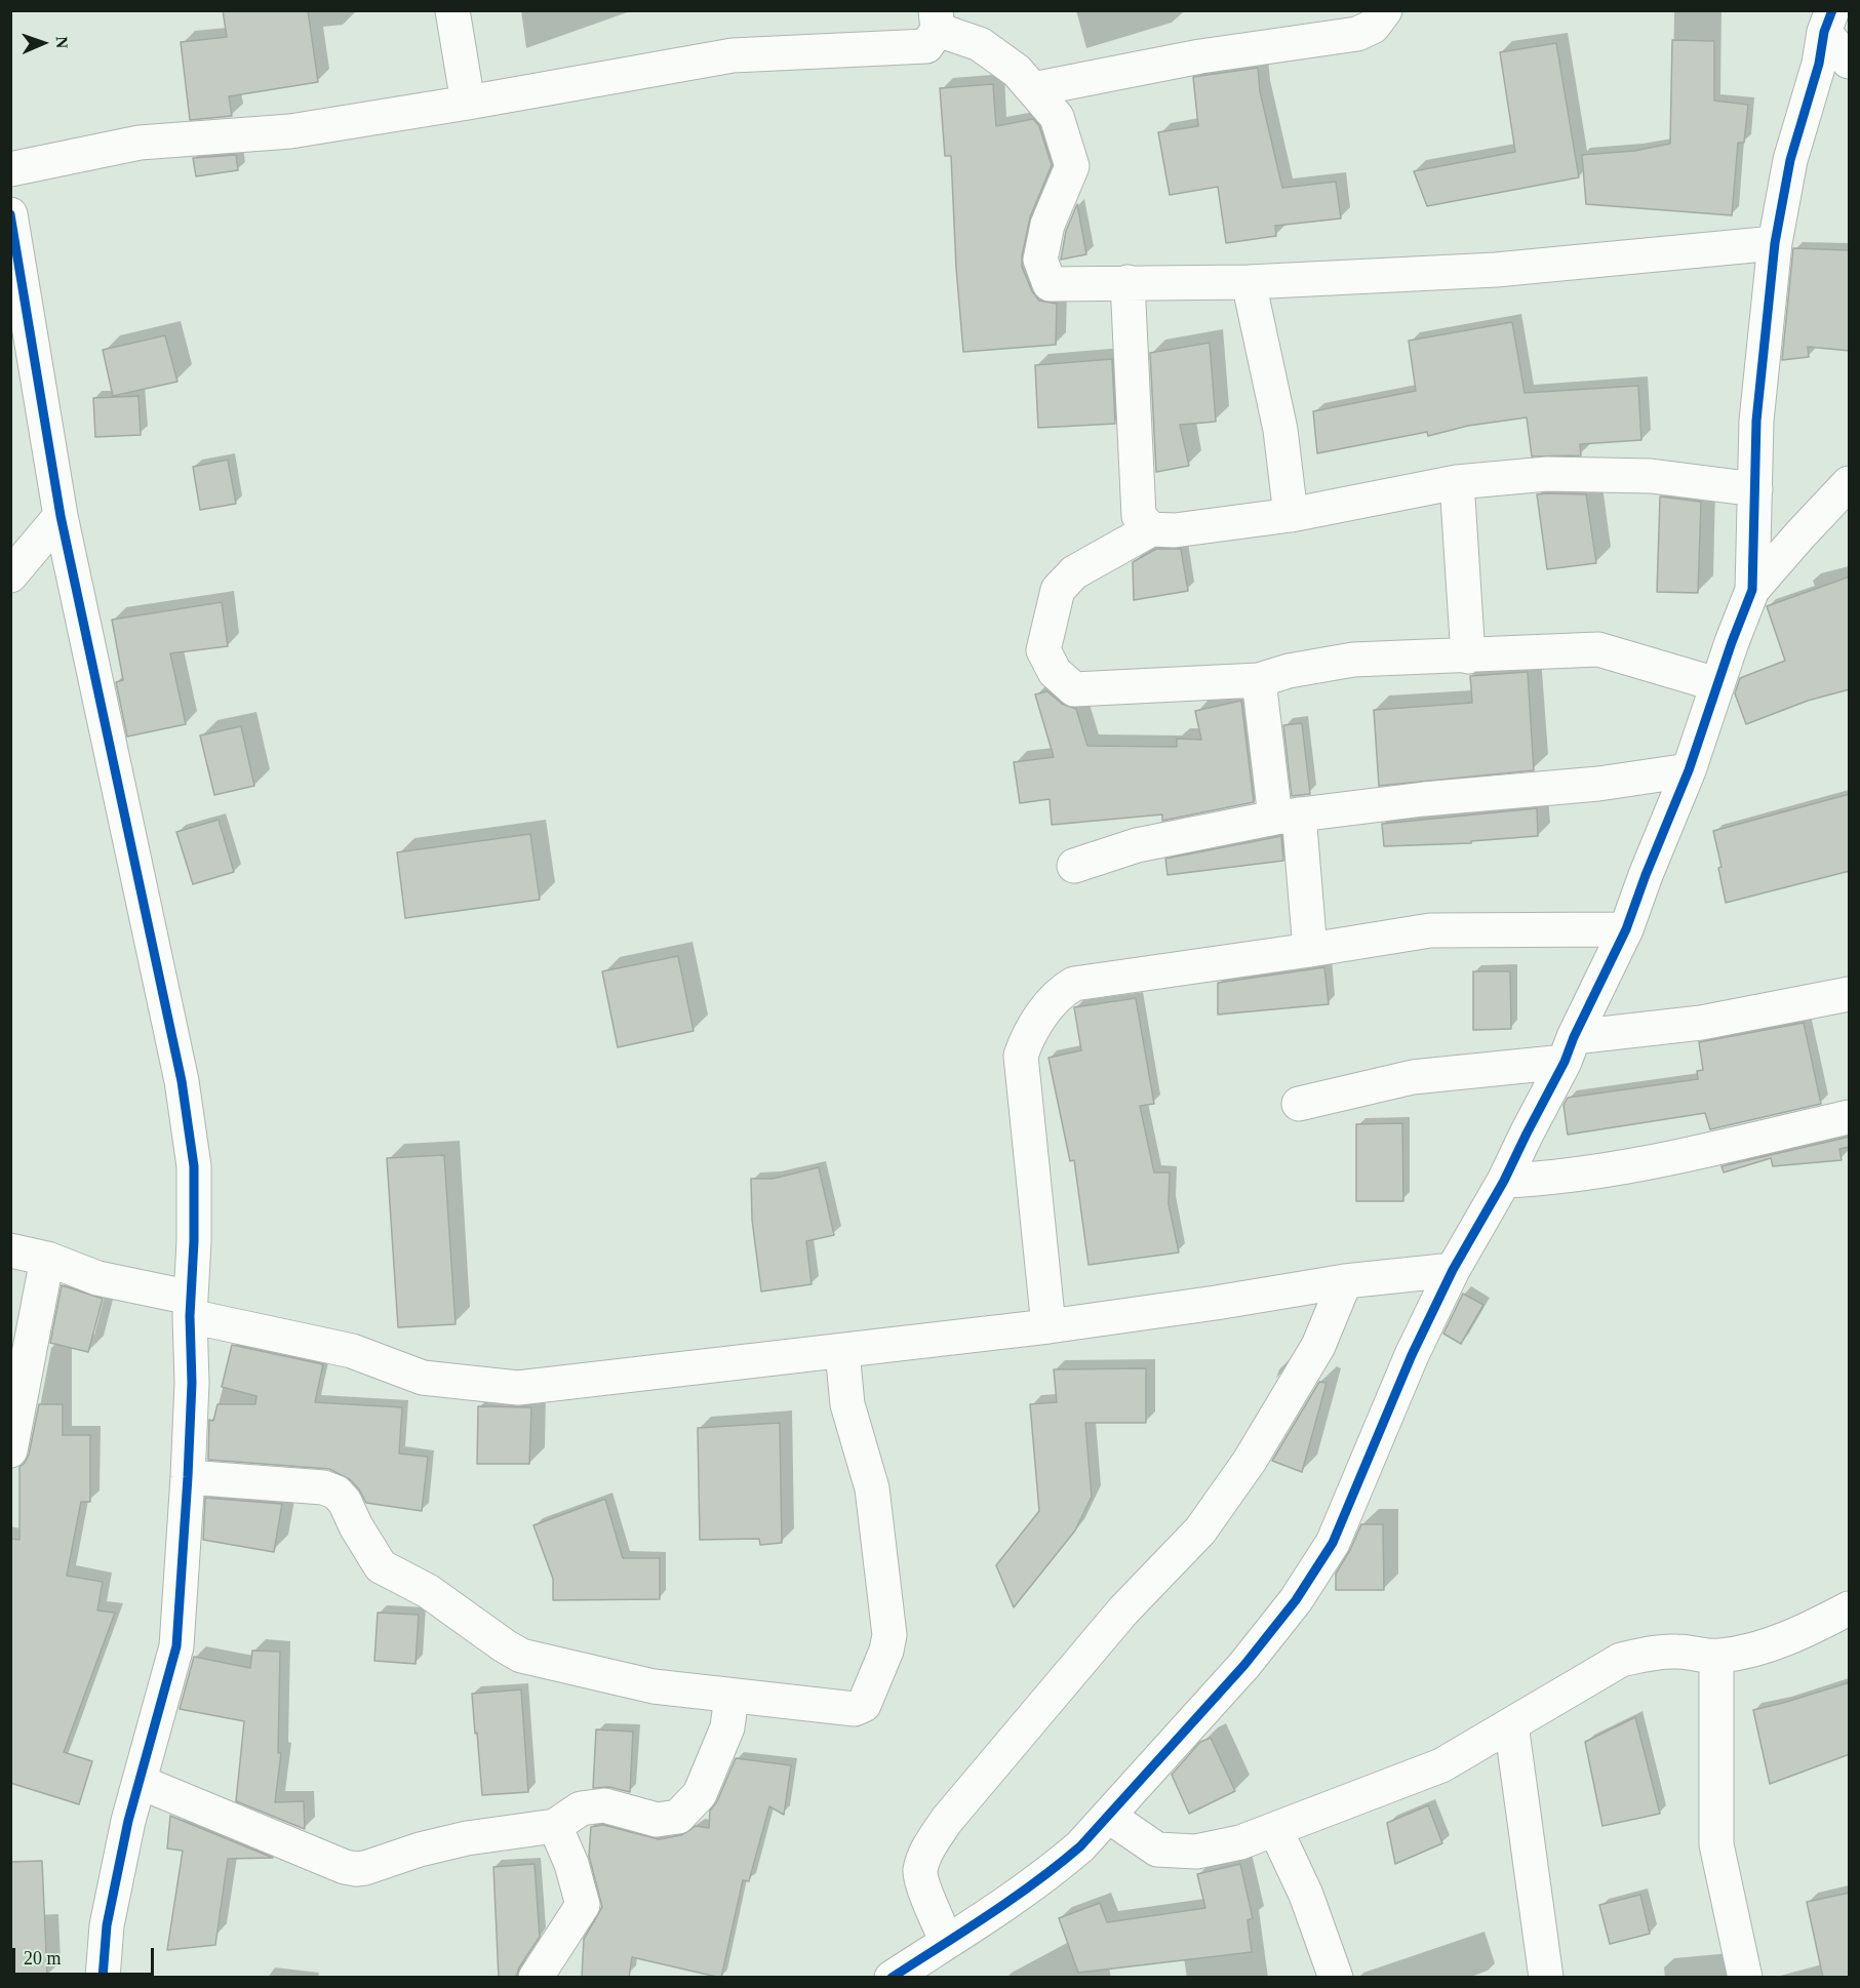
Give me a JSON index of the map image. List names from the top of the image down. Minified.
{"scale_bar":"20 m","north":"right"}
